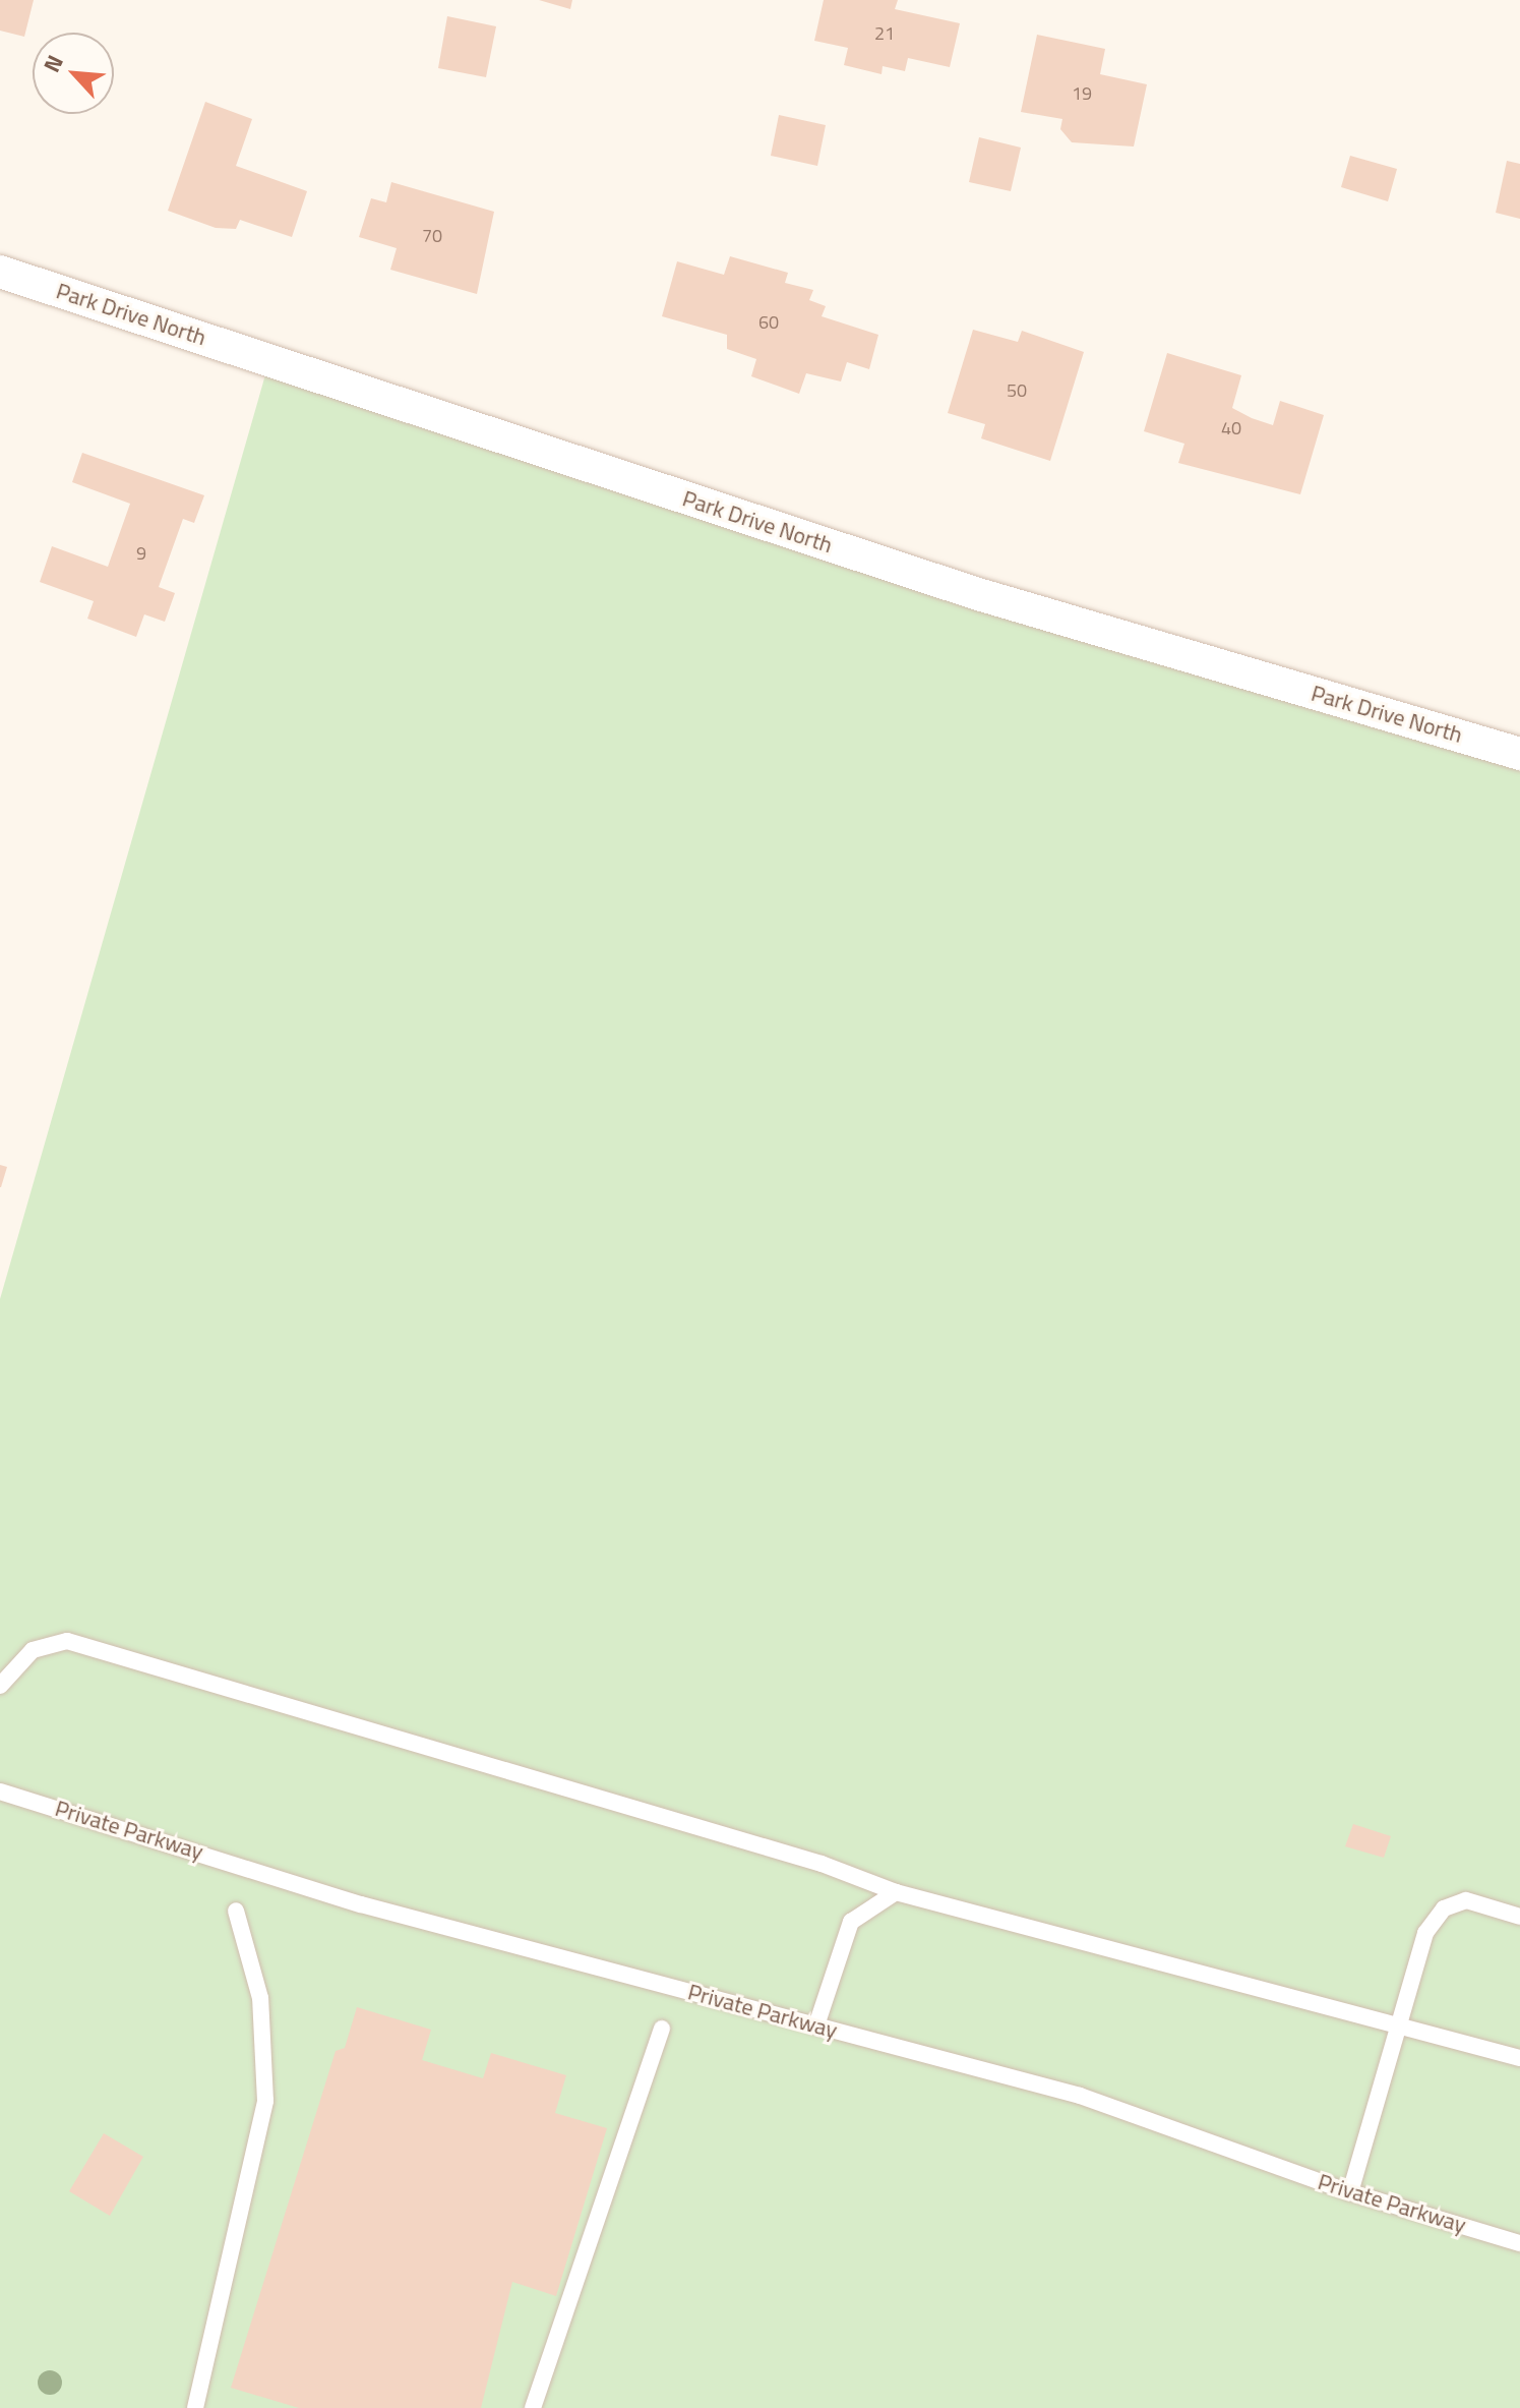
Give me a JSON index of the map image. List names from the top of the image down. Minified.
{"streets":{"street":["Park Drive North"],"lane":["Private Parkway"]},"house_numbers":["21","19","70","60","50","40","9"],"north":"top left"}
